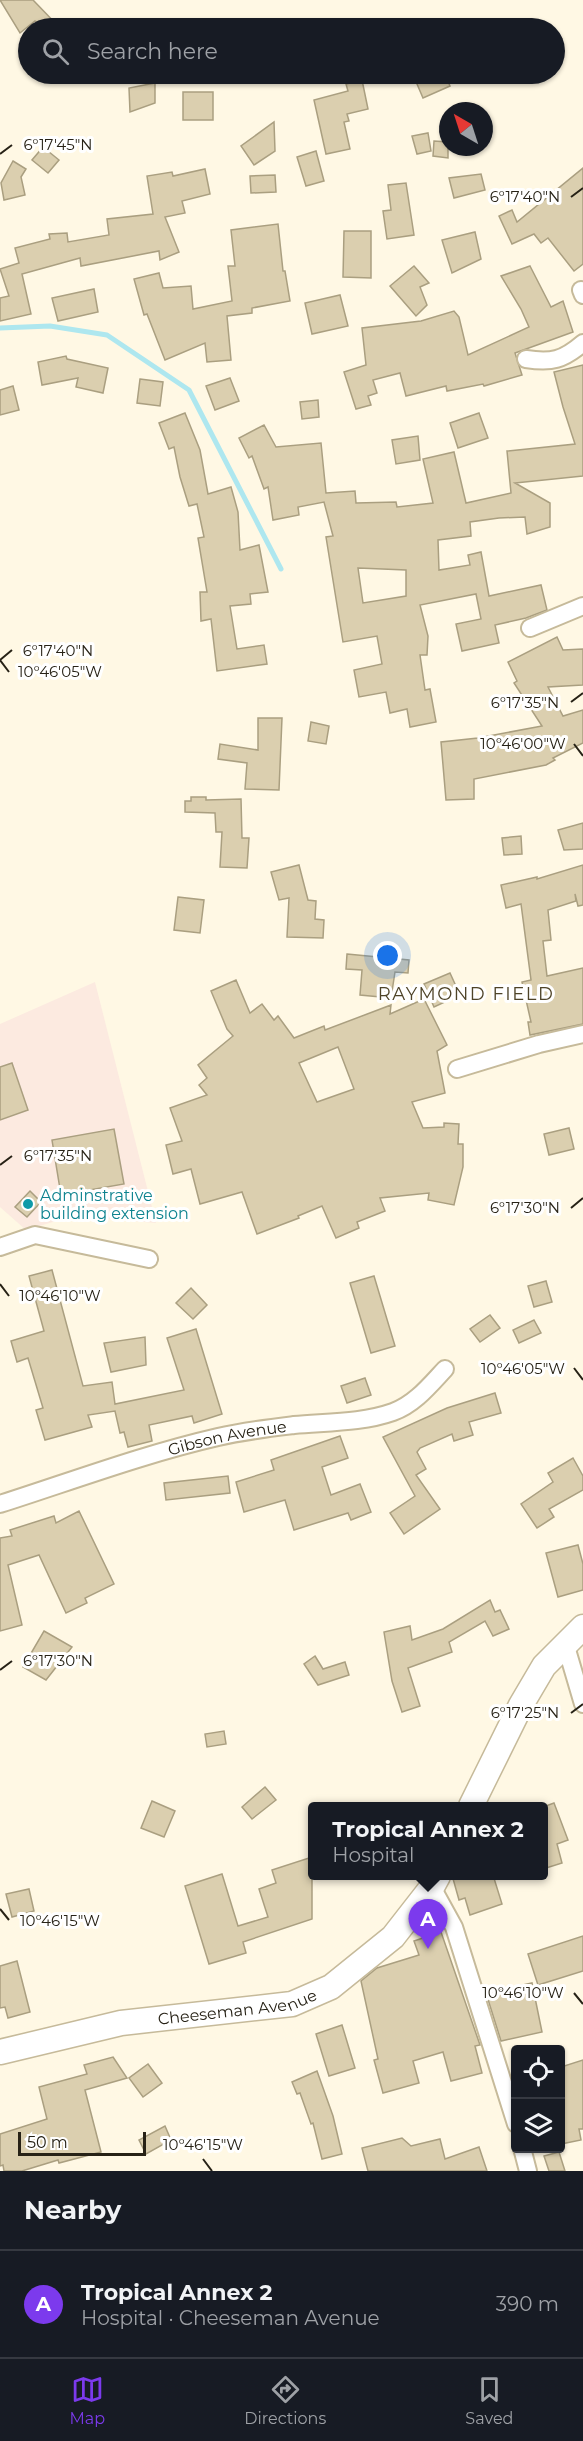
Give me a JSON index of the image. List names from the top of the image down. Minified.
{"streets":{"street":["Gibson Avenue","Cheeseman Avenue"]},"districts":["RAYMOND FIELD"],"places":["Adminstrative building extension"],"scale_bar":"50 m","north":"top left","page":{"search":"Search here","popup":["Tropical Annex 2","Hospital"],"pins":"A","scale":"50 m","heading":"Nearby","list":[{"mark":"A","name":"Tropical Annex 2","note":"Hospital · Cheeseman Avenue","value":"390 m"}],"nav":["Map","Directions","Saved"]},"coordinates":["6°17'45\"N","6°17'40\"N","10°46'05\"W","6°17'35\"N","10°46'00\"W","6°17'30\"N","10°46'10\"W","6°17'25\"N","10°46'15\"W"]}
